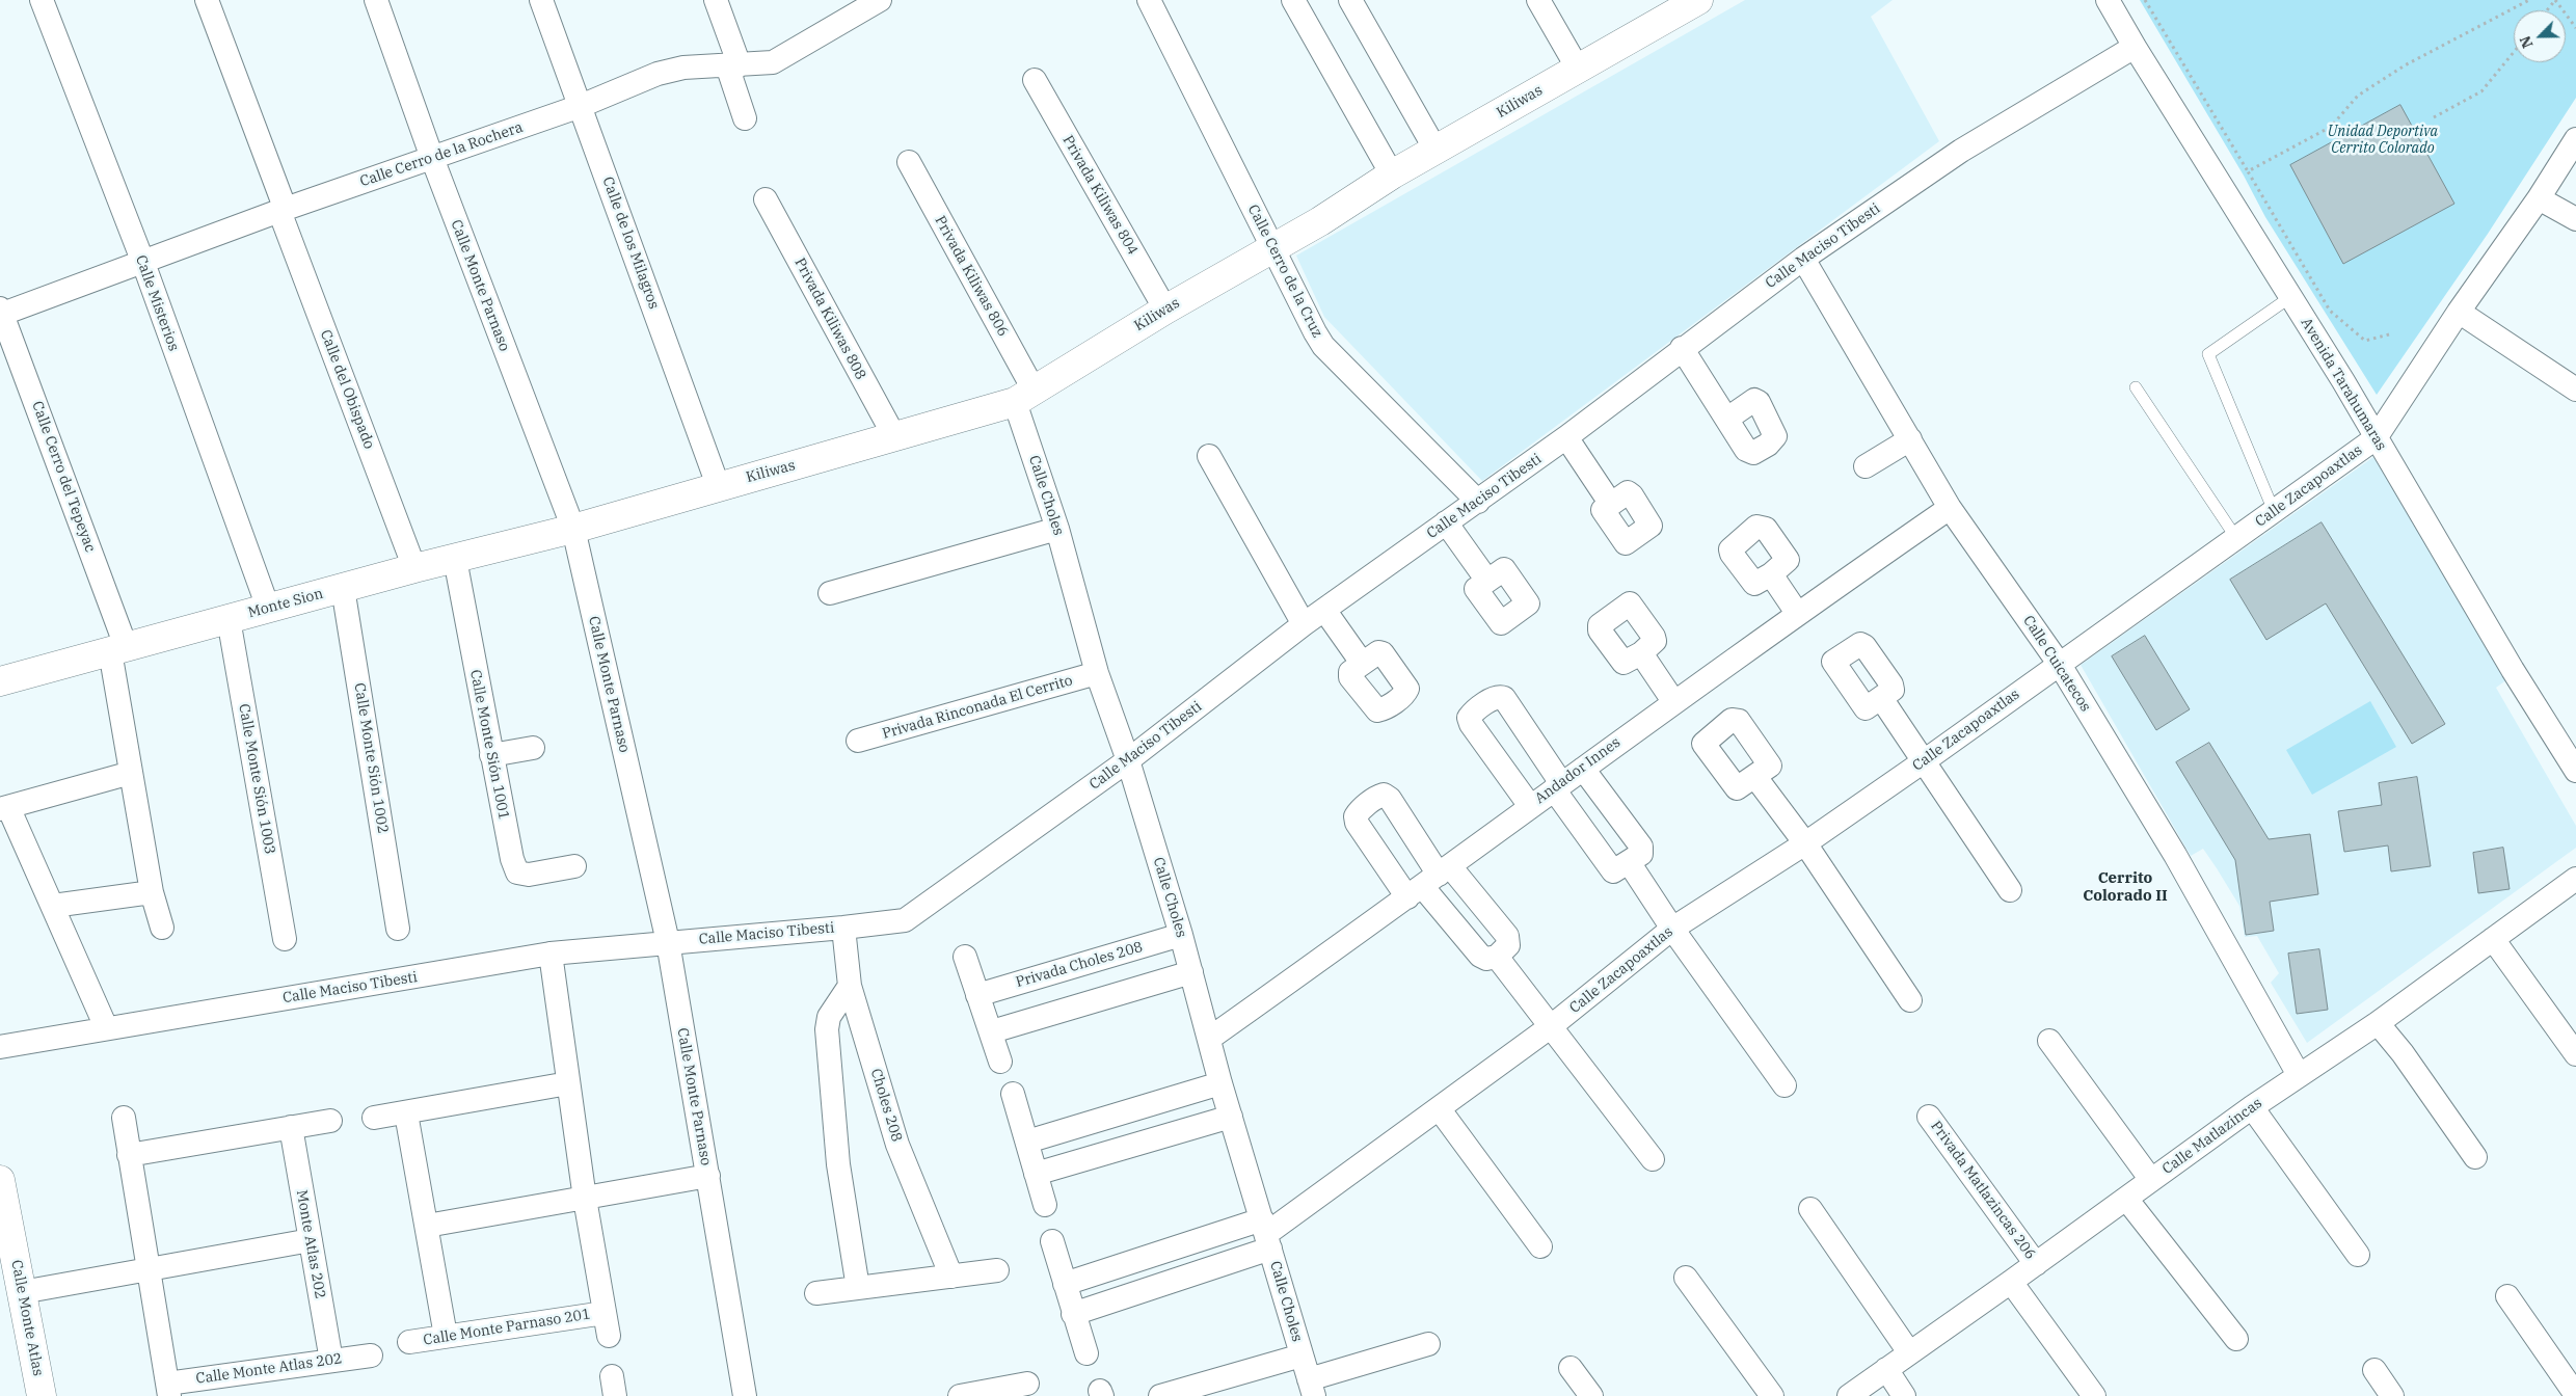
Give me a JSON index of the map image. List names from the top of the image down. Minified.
{"streets":{"street":["Kiliwas","Calle Cerro de la Rochera","Privada Kiliwas 804","Calle de los Milagros","Calle Maciso Tibesti","Calle Cerro de la Cruz","Privada Kiliwas 806","Calle Monte Parnaso","Calle Misterios","Privada Kiliwas 808","Avenida Tarahumaras","Calle del Obispado","Calle Cerro del Tepeyac","Calle Zacapoaxtlas","Calle Choles","Monte Sion","Calle Cuicatecos","Privada Rinconada El Cerrito","Calle Monte Sión 1001","Calle Monte Sión 1002","Andador Innes","Calle Monte Sión 1003","Privada Choles 208","Choles 208","Calle Matlazincas","Privada Matlazincas 206","Monte Atlas 202","Calle Monte Atlas","Calle Monte Parnaso 201","Calle Monte Atlas 202"]},"crossings":[["Kiliwas","Privada Kiliwas 804"],["Kiliwas","Calle de los Milagros"],["Kiliwas","Calle Cerro de la Cruz"],["Kiliwas","Privada Kiliwas 806"],["Kiliwas","Calle Monte Parnaso"],["Kiliwas","Privada Kiliwas 808"],["Kiliwas","Calle Choles"],["Kiliwas","Monte Sion"],["Calle Cerro de la Rochera","Calle de los Milagros"],["Calle Cerro de la Rochera","Calle Monte Parnaso"],["Calle Cerro de la Rochera","Calle Misterios"],["Calle Cerro de la Rochera","Calle del Obispado"],["Calle Cerro de la Rochera","Calle Cerro del Tepeyac"],["Calle Maciso Tibesti","Calle Cerro de la Cruz"],["Calle Maciso Tibesti","Calle Monte Parnaso"],["Calle Maciso Tibesti","Avenida Tarahumaras"],["Calle Maciso Tibesti","Calle Choles"],["Calle Maciso Tibesti","Calle Cuicatecos"],["Calle Maciso Tibesti","Choles 208"],["Calle Maciso Tibesti","Calle Monte Parnaso 201"],["Privada Kiliwas 806","Calle Choles"],["Calle Monte Parnaso","Monte Sion"],["Calle Misterios","Monte Sion"],["Avenida Tarahumaras","Calle Zacapoaxtlas"],["Calle del Obispado","Monte Sion"],["Calle Cerro del Tepeyac","Monte Sion"],["Calle Zacapoaxtlas","Calle Choles"],["Calle Zacapoaxtlas","Calle Cuicatecos"],["Calle Choles","Privada Rinconada El Cerrito"],["Calle Choles","Andador Innes"],["Calle Choles","Privada Choles 208"],["Monte Sion","Calle Monte Sión 1001"],["Monte Sion","Calle Monte Sión 1002"],["Monte Sion","Calle Monte Sión 1003"],["Calle Cuicatecos","Andador Innes"],["Calle Cuicatecos","Calle Matlazincas"],["Calle Matlazincas","Privada Matlazincas 206"],["Monte Atlas 202","Calle Monte Atlas 202"]],"districts":["Cerrito Colorado II"],"parks":["Unidad Deportiva Cerrito Colorado"],"north":"bottom left"}
